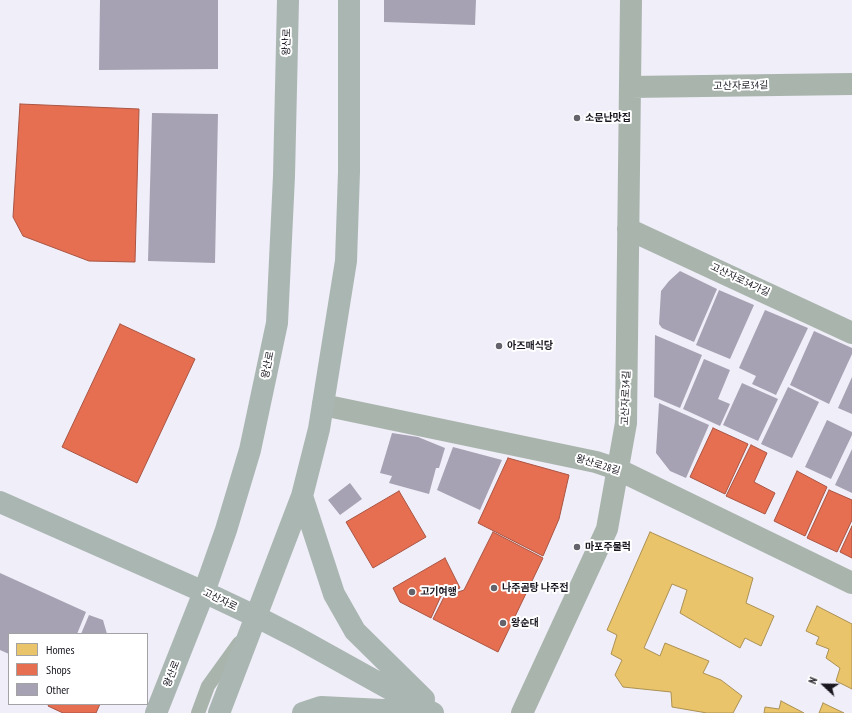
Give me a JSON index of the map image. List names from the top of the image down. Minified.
{"streets":{"main road":["왕산로","고산자로"],"street":["고산자로34길","고산자로34가길","왕산로28길"]},"crossings":[["왕산로","고산자로"],["고산자로34길","고산자로34가길"],["고산자로34길","왕산로28길"]],"places":["소문난맛집","아즈매식당","마포주물럭","나주곰탕 나주전","고기여행","왕순대"],"legend":["Homes","Shops","Other"],"north":"left"}
